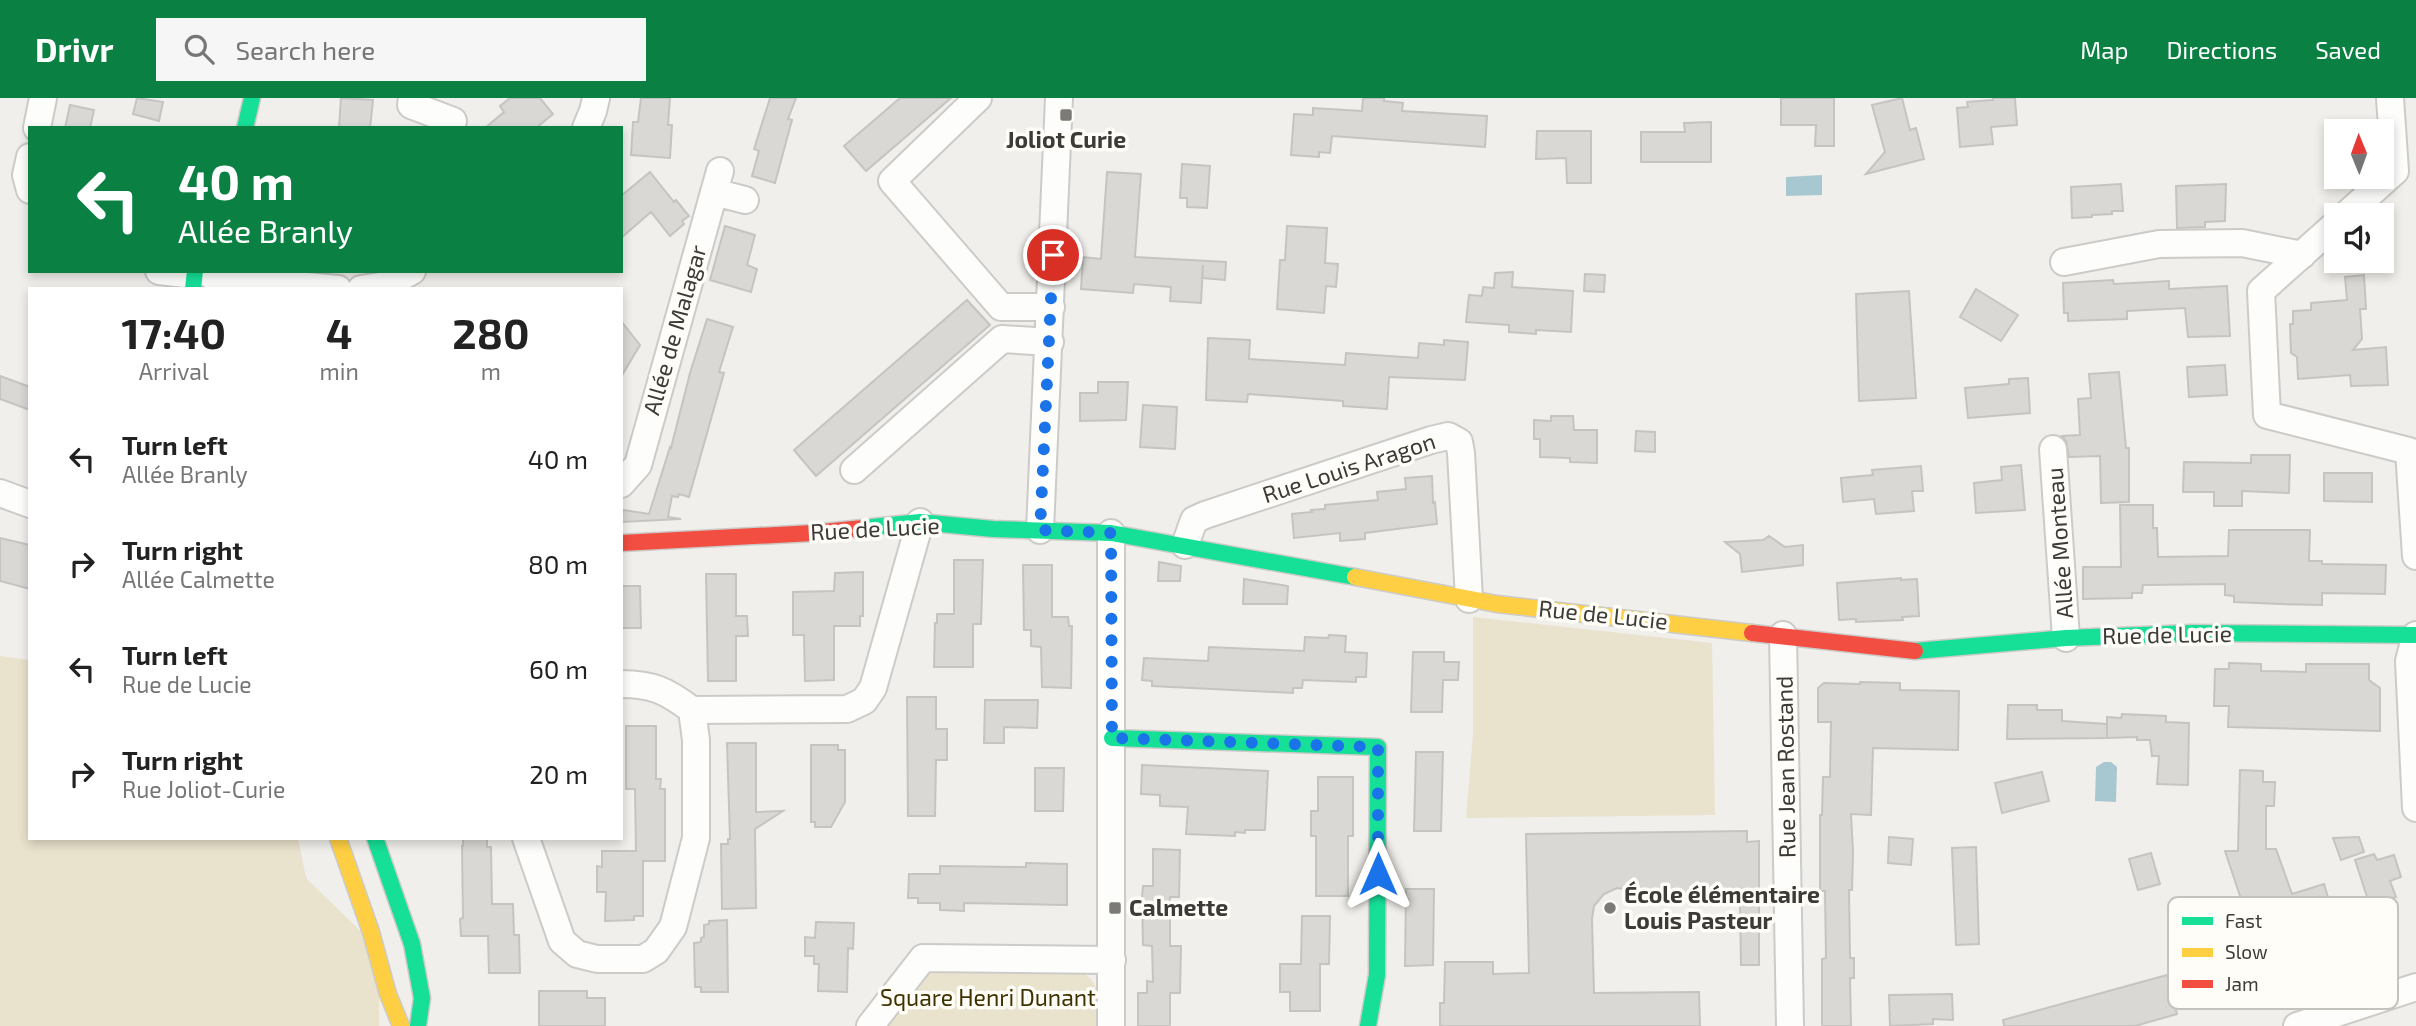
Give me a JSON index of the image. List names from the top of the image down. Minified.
{"streets":{"street":["Allée de Malagar","Rue Louis Aragon","Rue de Lucie","Allée Monteau","Rue Jean Rostand"]},"crossings":[["Rue Louis Aragon","Rue de Lucie"],["Rue de Lucie","Allée Monteau"],["Rue de Lucie","Rue Jean Rostand"]],"parks":["Square Henri Dunant"],"places":{"transit":["Joliot Curie","Calmette"],"other":["École élémentaire Louis Pasteur"]},"legend":["Fast","Slow","Jam"],"north":"top","page":{"header":"Drivr","search":"Search here","nav":["Map","Directions","Saved"],"turn":["40 m","Allée Branly"],"eta":["17:40","Arrival","4","min","280","m"],"list":[{"name":"Turn left","note":"Allée Branly","value":"40 m"},{"name":"Turn right","note":"Allée Calmette","value":"80 m"},{"name":"Turn left","note":"Rue de Lucie","value":"60 m"},{"name":"Turn right","note":"Rue Joliot-Curie","value":"20 m"}]}}
